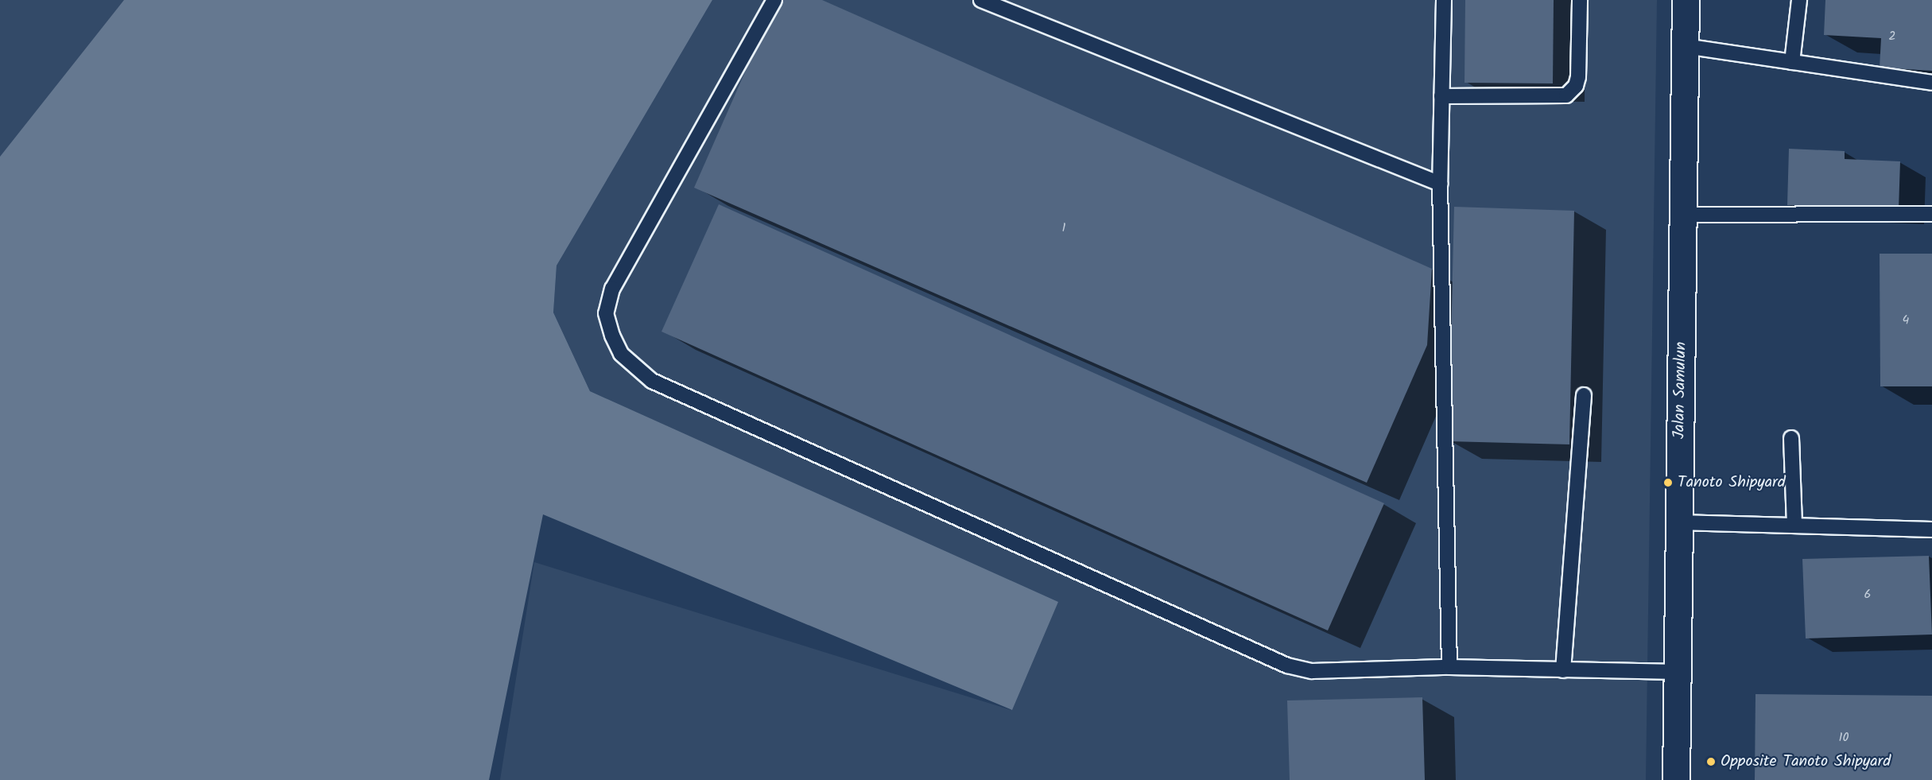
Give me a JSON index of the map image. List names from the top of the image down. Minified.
{"streets":{"street":["Jalan Samulun"]},"places":["Tanoto Shipyard","Opposite Tanoto Shipyard"],"house_numbers":["2","1","4","6","10"]}
